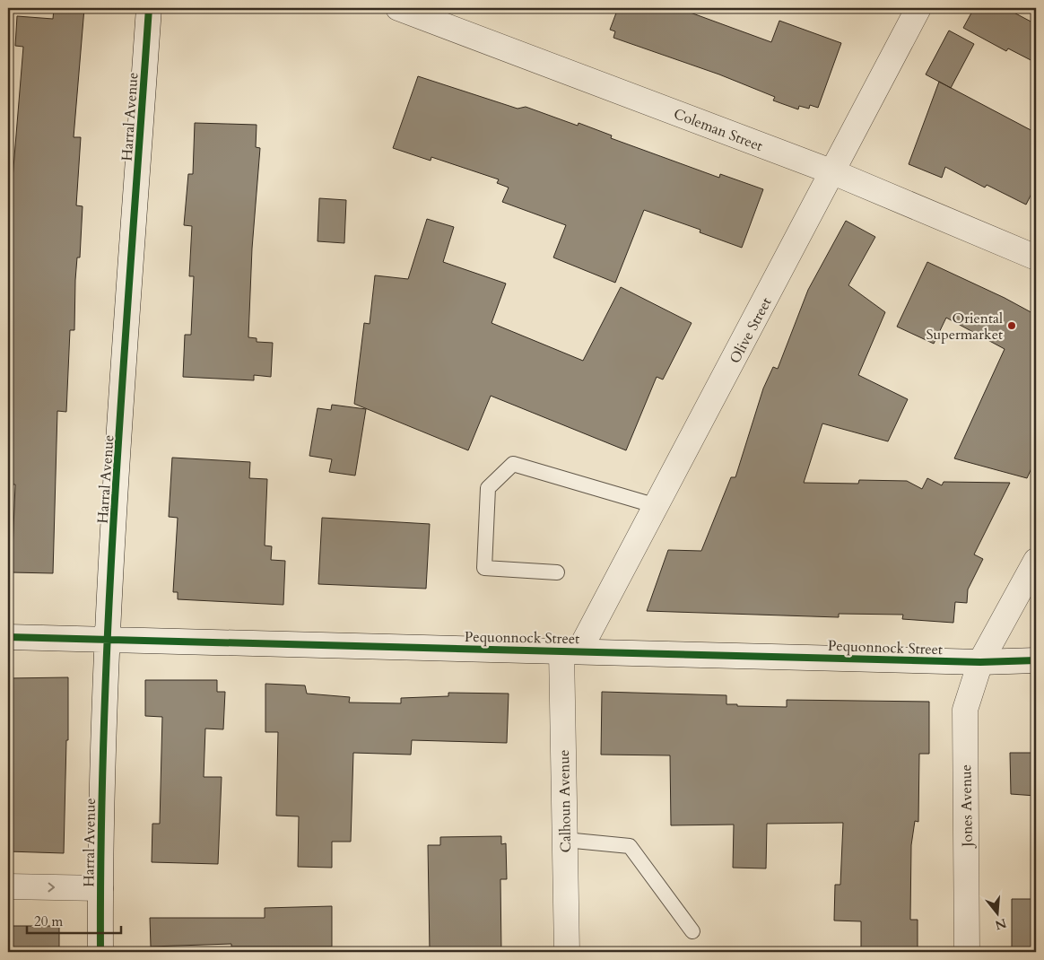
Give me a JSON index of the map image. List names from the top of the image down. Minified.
{"streets":{"street":["Harral Avenue","Coleman Street","Olive Street","Pequonnock Street","Calhoun Avenue","Jones Avenue"]},"crossings":[["Harral Avenue","Pequonnock Street"],["Coleman Street","Olive Street"],["Olive Street","Pequonnock Street"],["Olive Street","Calhoun Avenue"],["Pequonnock Street","Calhoun Avenue"],["Pequonnock Street","Jones Avenue"]],"places":["Oriental Supermarket"],"scale_bar":"20 m","north":"bottom"}
